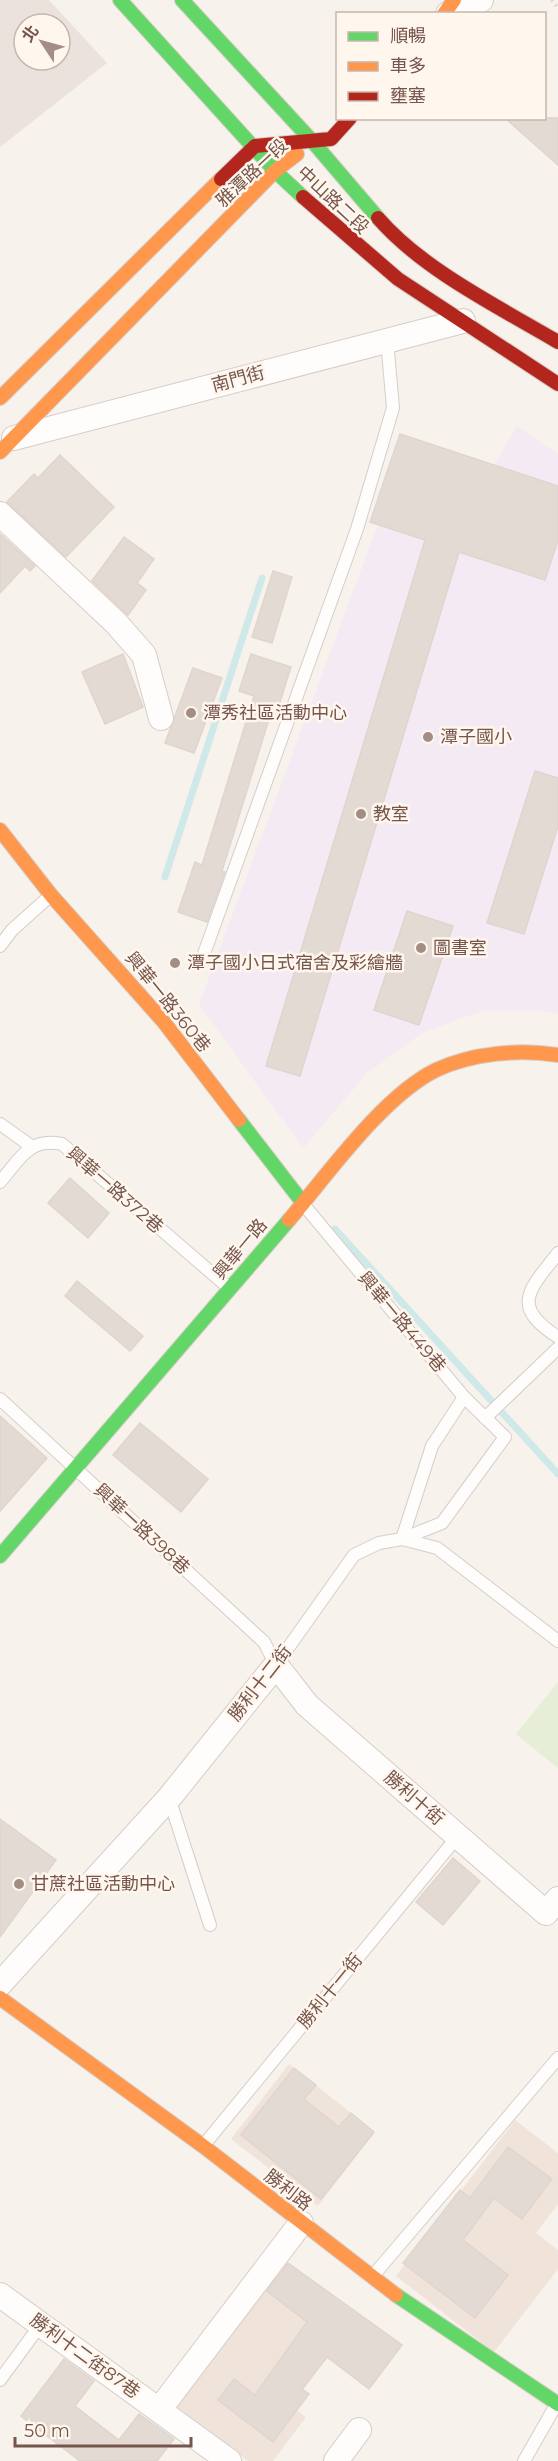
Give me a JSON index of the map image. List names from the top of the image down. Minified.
{"streets":{"street":["雅潭路一段","中山路二段","南門街","興華一路360巷","興華一路","勝利十二街","勝利十街","勝利路","勝利十二街87巷"],"lane":["興華一路372巷","興華一路449巷","興華一路398巷","勝利十一街"]},"crossings":[["雅潭路一段","中山路二段"],["雅潭路一段","南門街"],["中山路二段","南門街"],["興華一路360巷","興華一路"],["興華一路360巷","興華一路449巷"],["興華一路372巷","興華一路"],["興華一路","興華一路449巷"],["興華一路","興華一路398巷"],["興華一路449巷","勝利十二街"],["興華一路398巷","勝利十二街"],["興華一路398巷","勝利十街"],["勝利十二街","勝利十街"],["勝利十街","勝利十一街"],["勝利十一街","勝利路"]],"places":["潭秀社區活動中心","潭子國小","教室","圖書室","潭子國小日式宿舍及彩繪牆","甘蔗社區活動中心"],"legend":["順暢","車多","壅塞"],"scale_bar":"50 m","north":"top left"}
